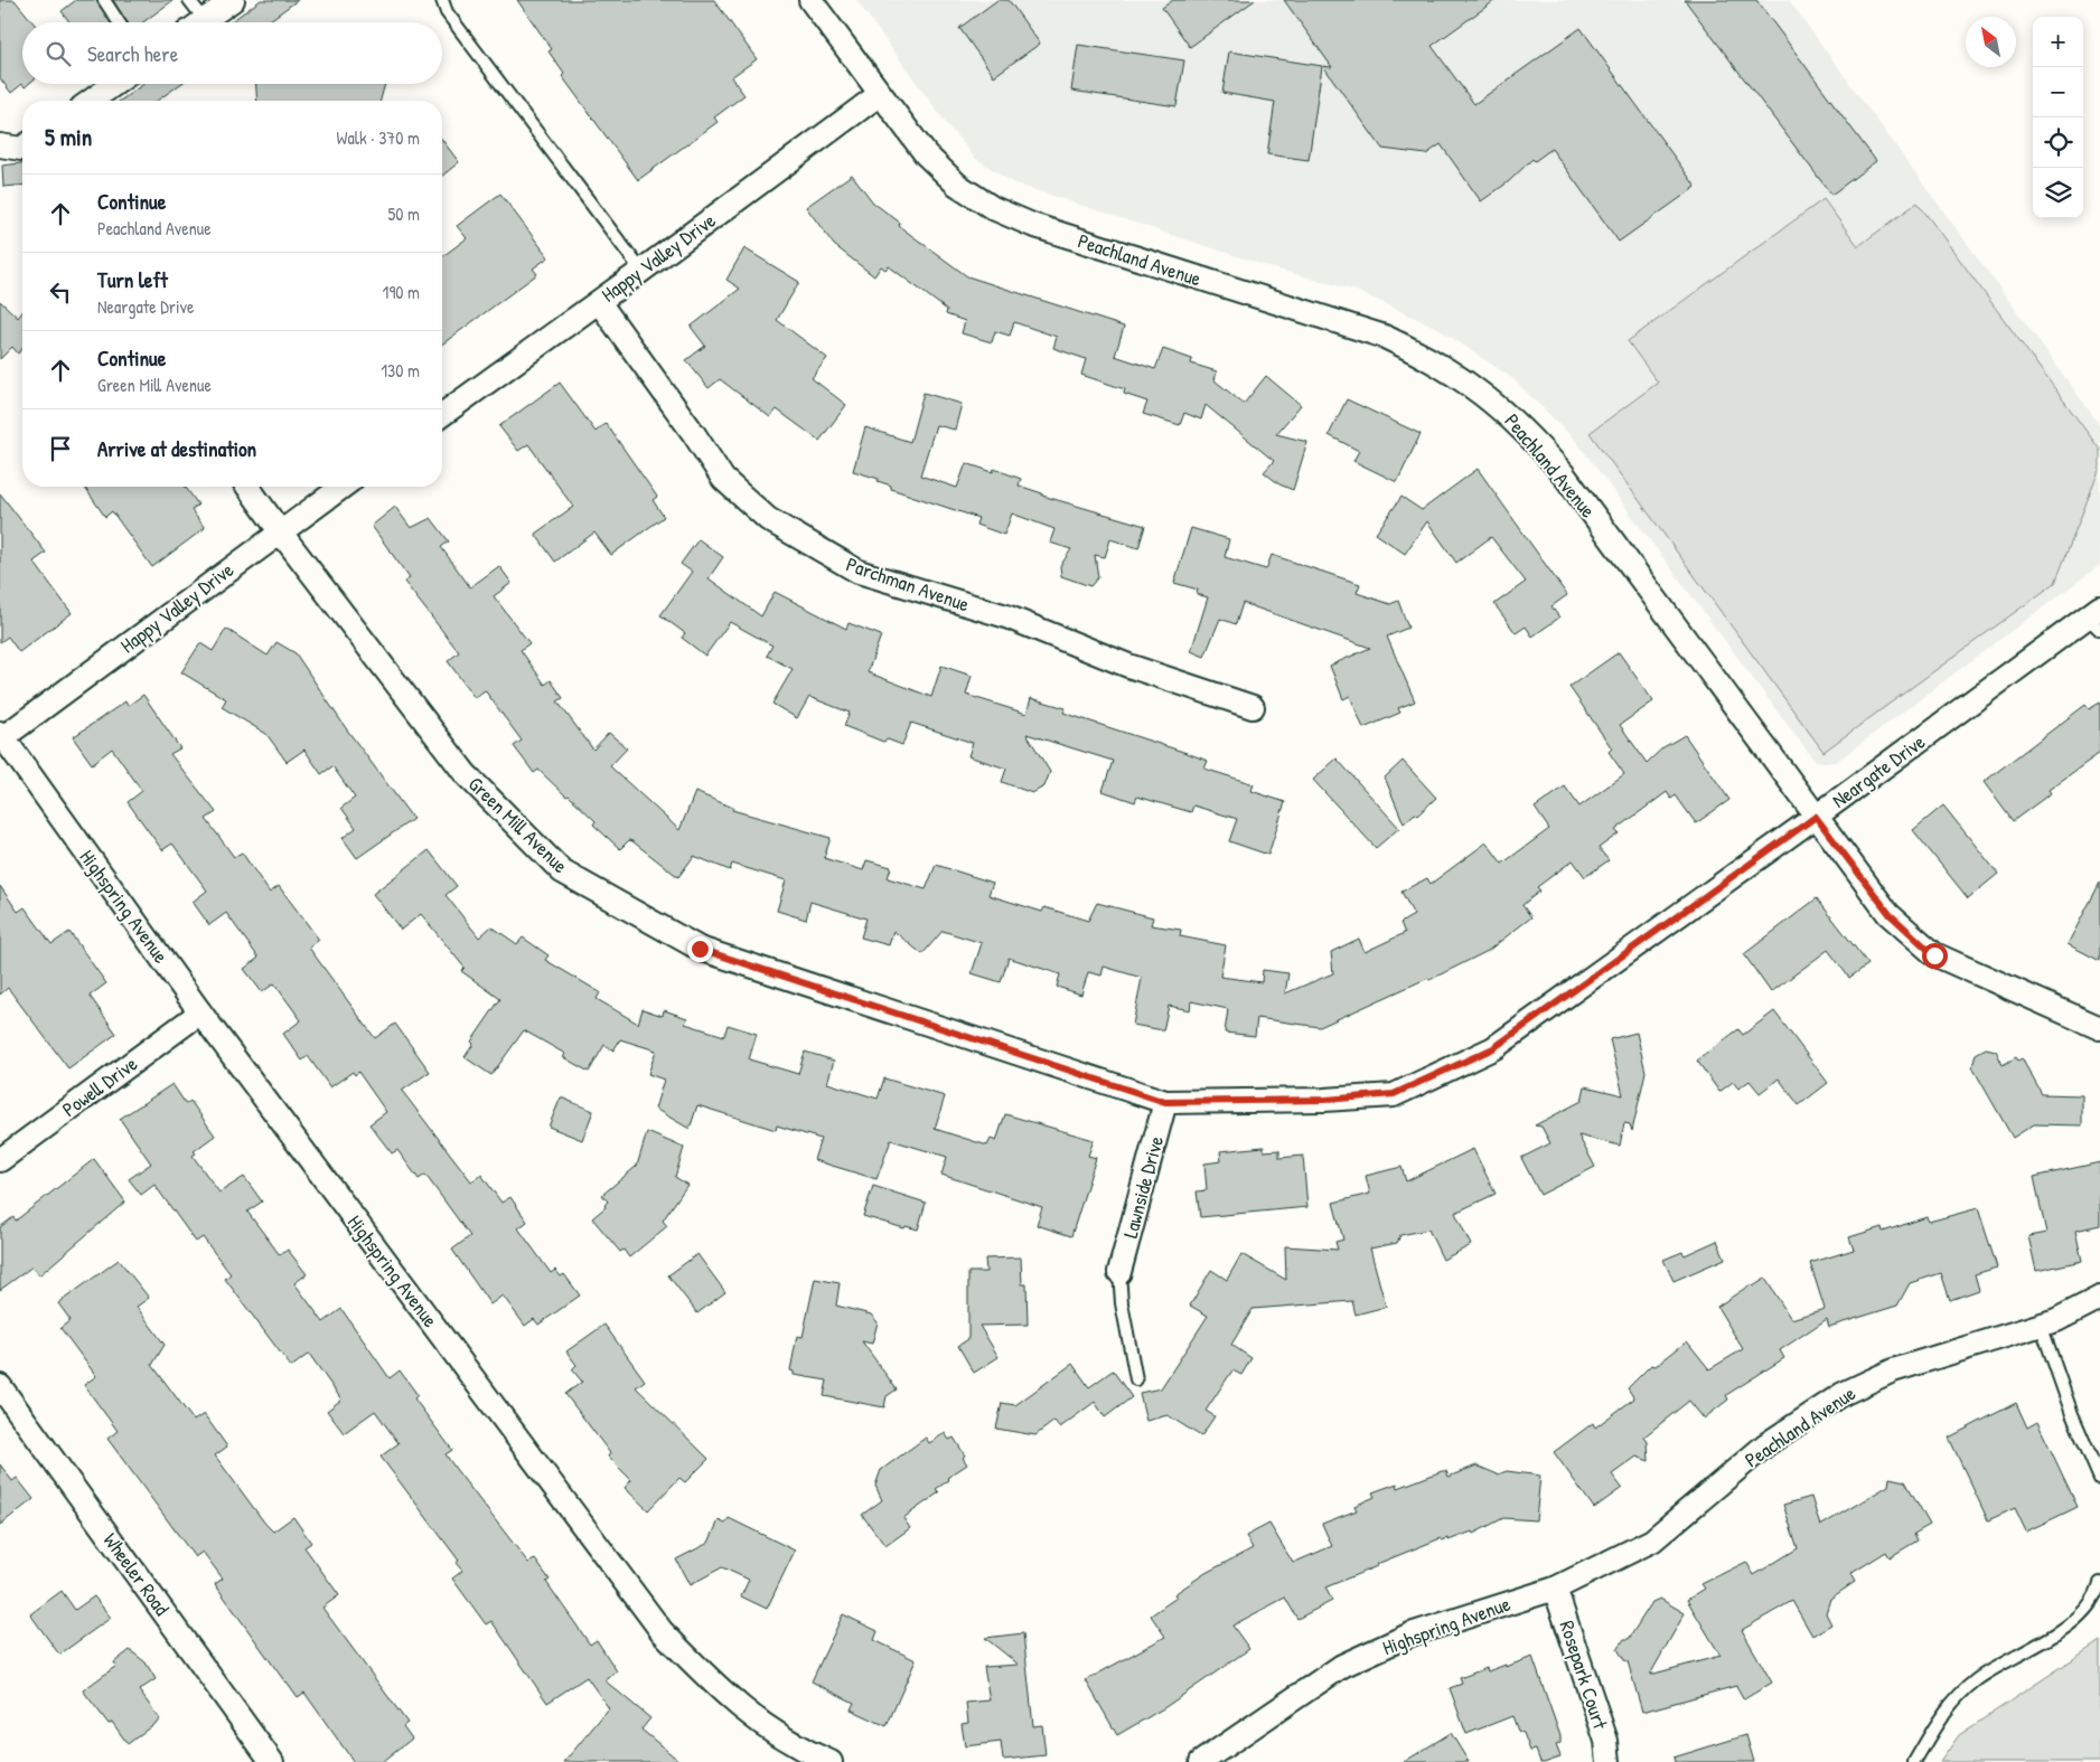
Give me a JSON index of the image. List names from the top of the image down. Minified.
{"streets":{"street":["Happy Valley Drive","Peachland Avenue","Parchman Avenue","Neargate Drive","Green Mill Avenue","Highspring Avenue","Powell Drive","Lawnside Drive","Wheeler Road","Rosepark Court"]},"crossings":[["Happy Valley Drive","Peachland Avenue"],["Happy Valley Drive","Parchman Avenue"],["Happy Valley Drive","Green Mill Avenue"],["Happy Valley Drive","Highspring Avenue"],["Peachland Avenue","Neargate Drive"],["Peachland Avenue","Highspring Avenue"],["Peachland Avenue","Rosepark Court"],["Neargate Drive","Green Mill Avenue"],["Neargate Drive","Lawnside Drive"],["Green Mill Avenue","Lawnside Drive"],["Highspring Avenue","Powell Drive"],["Highspring Avenue","Rosepark Court"]],"north":"top left","page":{"map_buttons":["+","−"],"search":"Search here","heading":["5 min","Walk · 370 m"],"list":[["Continue","Peachland Avenue","50 m"],["Turn left","Neargate Drive","190 m"],["Continue","Green Mill Avenue","130 m"],"Arrive at destination"]}}
